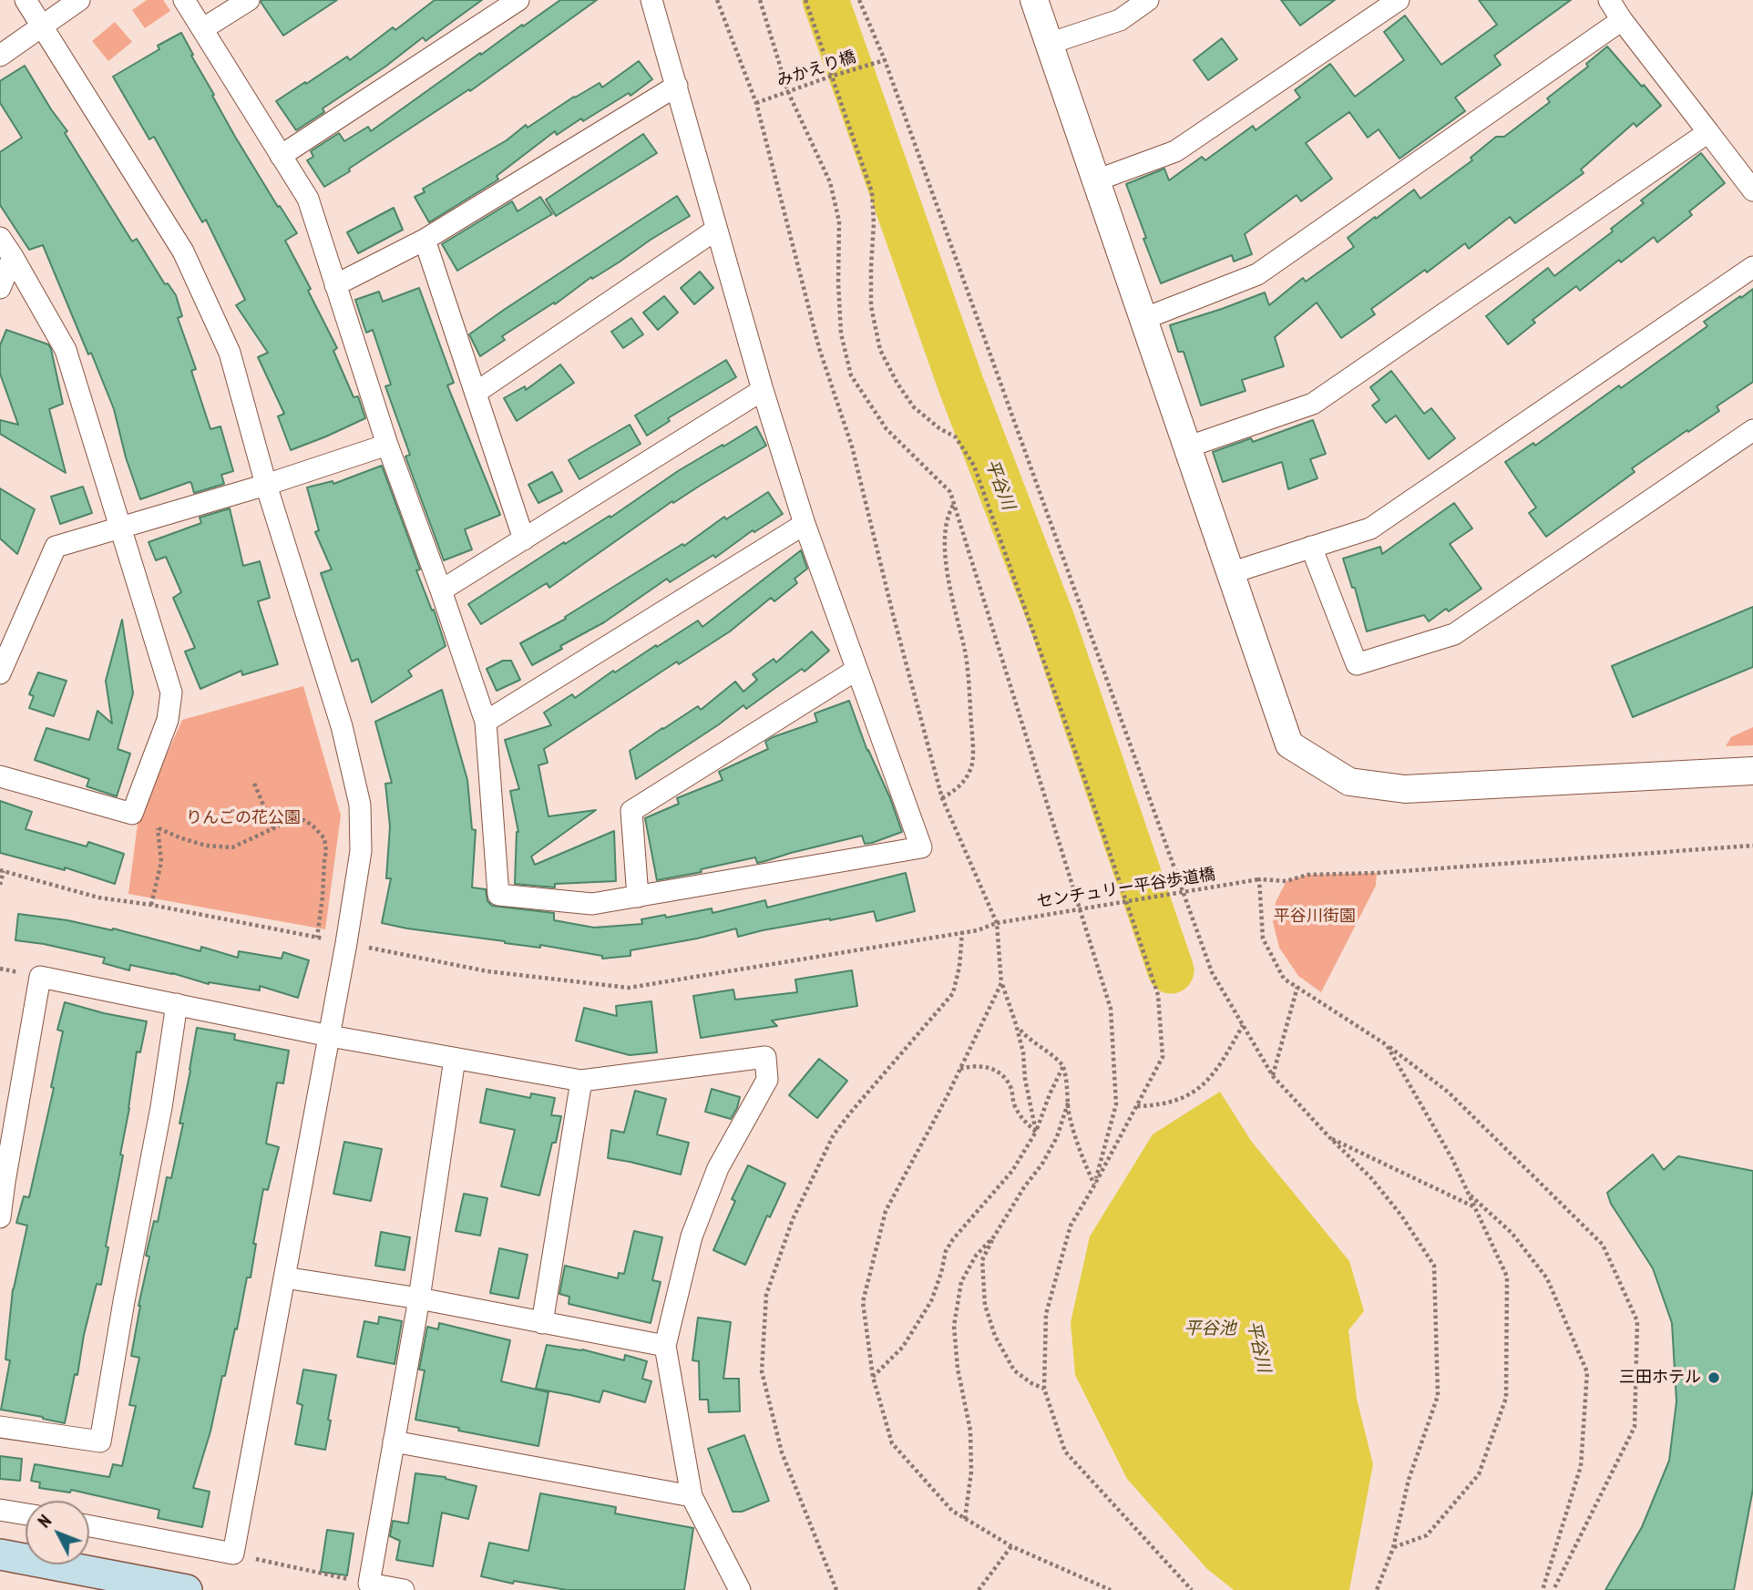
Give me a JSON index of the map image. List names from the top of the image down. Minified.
{"streets":{"path":["みかえり橋","センチュリー平谷歩道橋"]},"water":["平谷川","平谷池"],"parks":["りんごの花公園","平谷川街園"],"places":["三田ホテル"],"north":"top left"}
